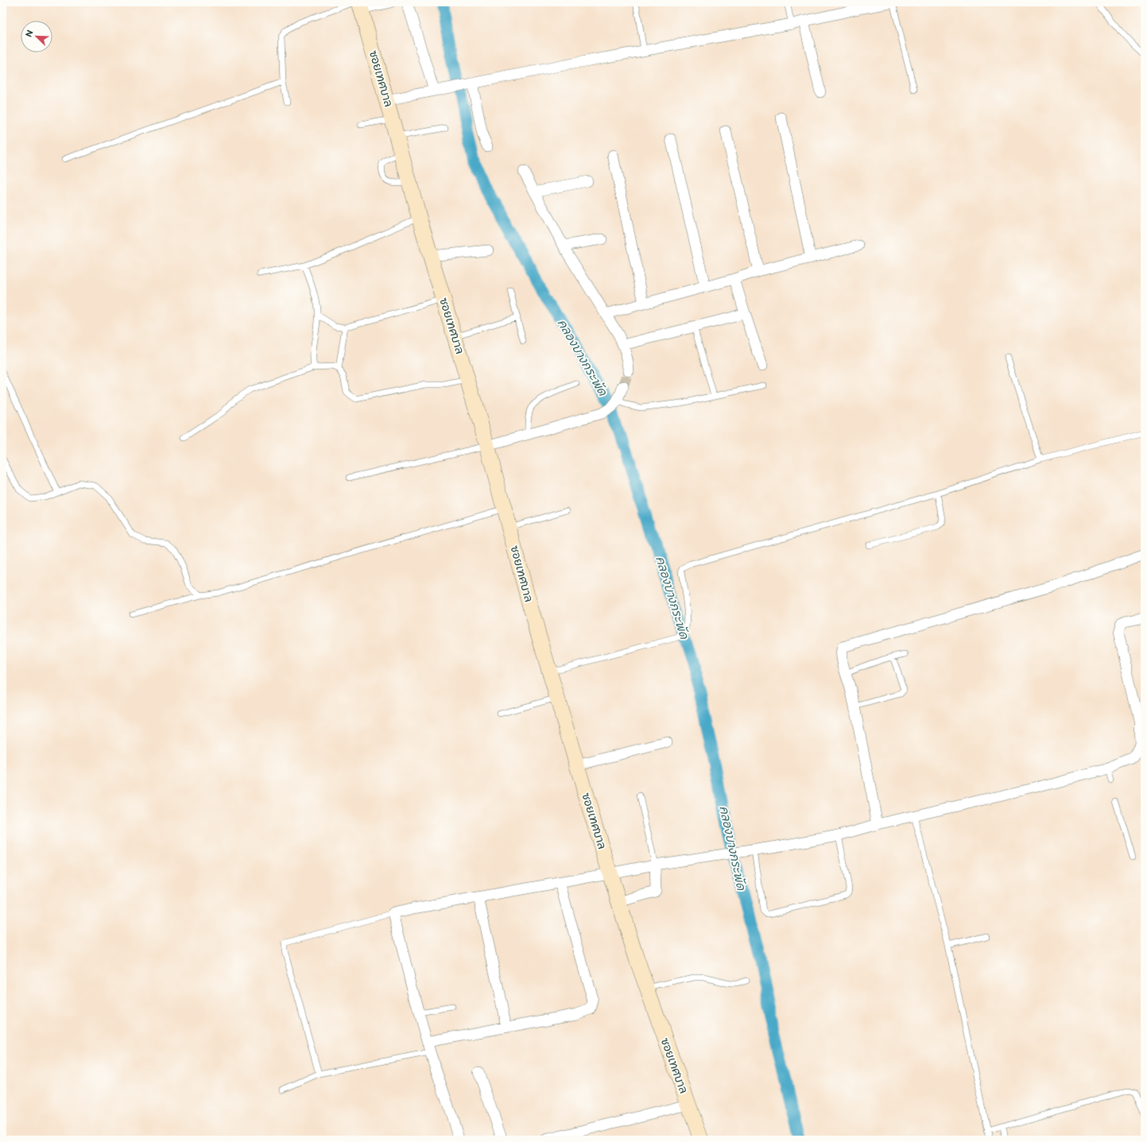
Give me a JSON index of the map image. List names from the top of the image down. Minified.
{"streets":{"street":["ซอยเทศบาล"]},"water":["คลองบางกระพัด"],"north":"top left"}
